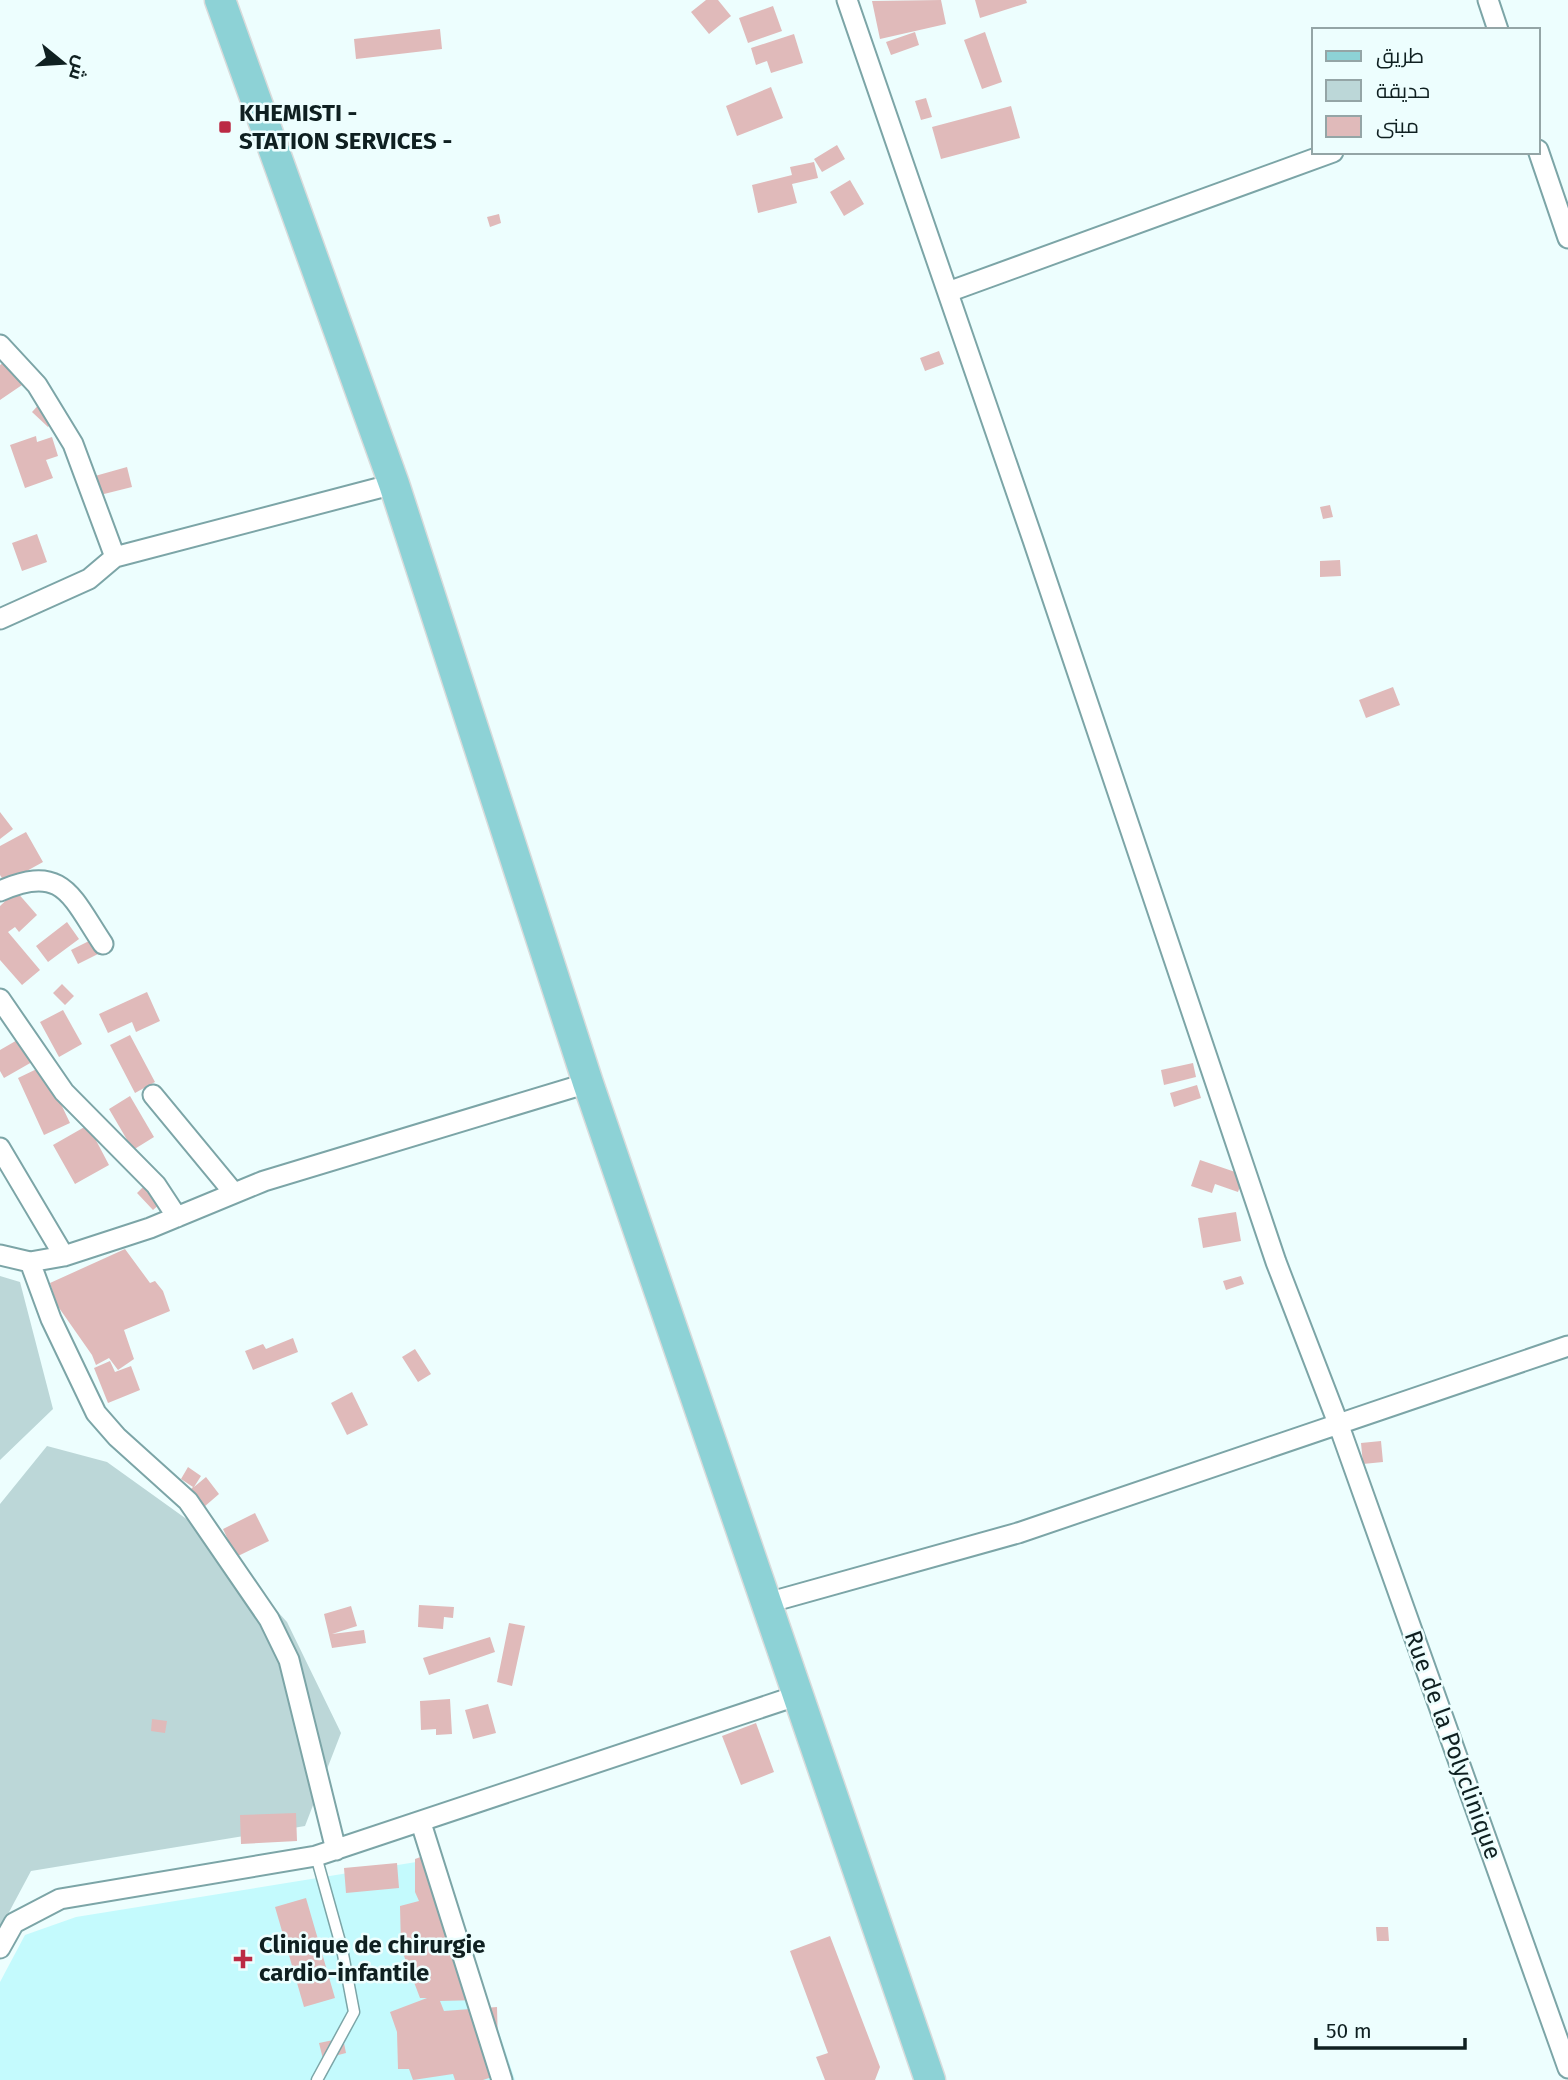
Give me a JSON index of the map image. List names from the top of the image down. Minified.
{"streets":{"street":["Rue de la Polyclinique"]},"places":{"transit":["KHEMISTI - STATION SERVICES -"],"health":["Clinique de chirurgie cardio-infantile"]},"legend":["طريق","حديقة","مبنى"],"scale_bar":"50 m","north":"right"}
